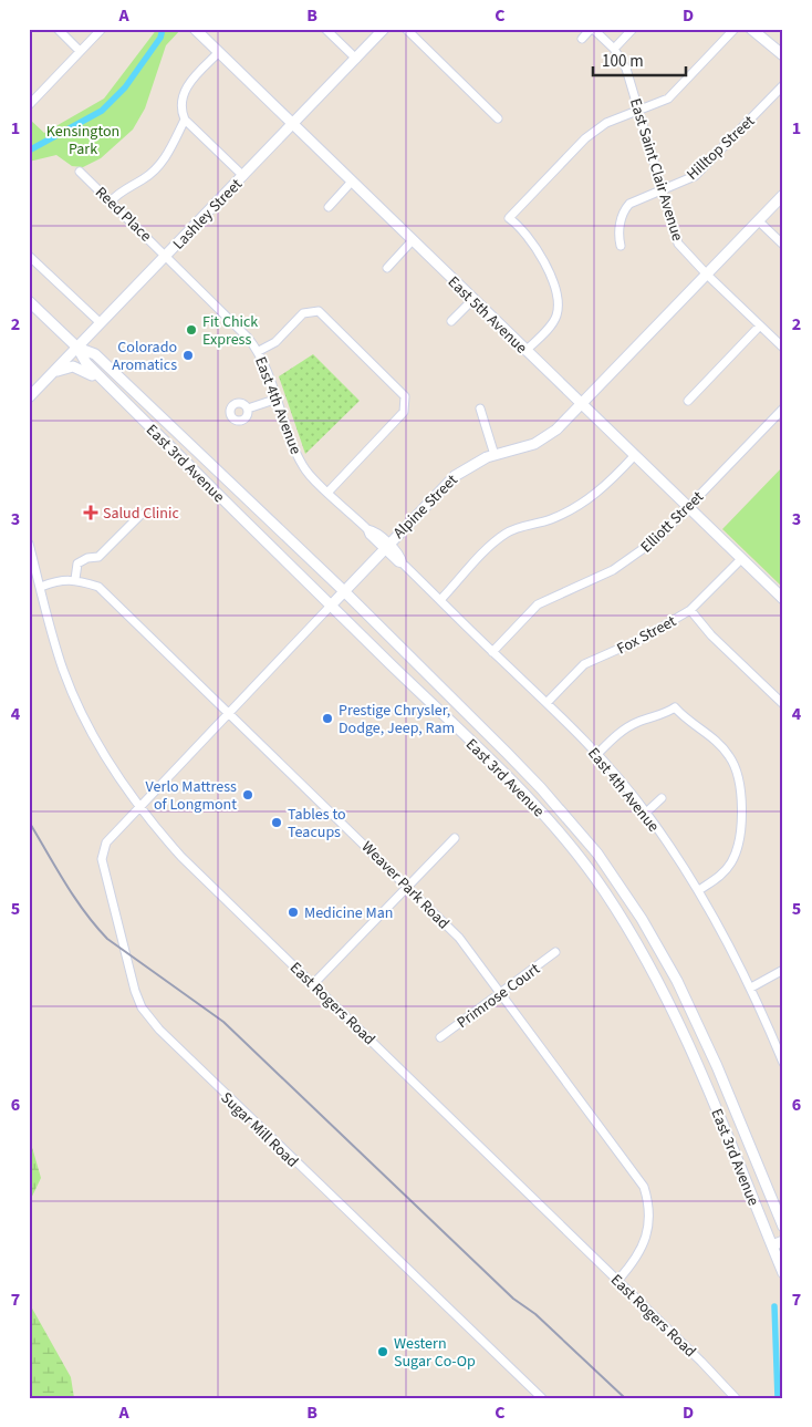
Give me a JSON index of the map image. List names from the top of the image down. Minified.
{"streets":{"main road":["Lashley Street","East 5th Avenue","East 3rd Avenue","Alpine Street"],"street":["Hilltop Street","East Saint Clair Avenue","Reed Place","East 4th Avenue","Elliott Street","Fox Street","Weaver Park Road","Primrose Court","East Rogers Road","Sugar Mill Road"]},"crossings":[["Hilltop Street","East Saint Clair Avenue"],["East Saint Clair Avenue","Alpine Street"],["Reed Place","Lashley Street"],["Reed Place","East 4th Avenue"],["Lashley Street","East 5th Avenue"],["Lashley Street","East 4th Avenue"],["Lashley Street","East 3rd Avenue"],["East 5th Avenue","Alpine Street"],["East 5th Avenue","Elliott Street"],["East 5th Avenue","Fox Street"],["East 4th Avenue","Alpine Street"],["East 4th Avenue","Elliott Street"],["East 4th Avenue","Fox Street"],["East 3rd Avenue","Alpine Street"],["Alpine Street","Weaver Park Road"],["Alpine Street","East Rogers Road"],["Alpine Street","Sugar Mill Road"],["Weaver Park Road","Primrose Court"],["Weaver Park Road","East Rogers Road"],["East Rogers Road","Sugar Mill Road"]],"parks":["Kensington Park"],"places":{"other":["Fit Chick Express","Colorado Aromatics","Prestige Chrysler, Dodge, Jeep, Ram","Verlo Mattress of Longmont","Tables to Teacups","Medicine Man","Western Sugar Co-Op"],"health":["Salud Clinic"]},"scale_bar":"100 m","grid":{"columns":["A","B","C","D"],"rows":["1","2","3","4","5","6","7"]}}
